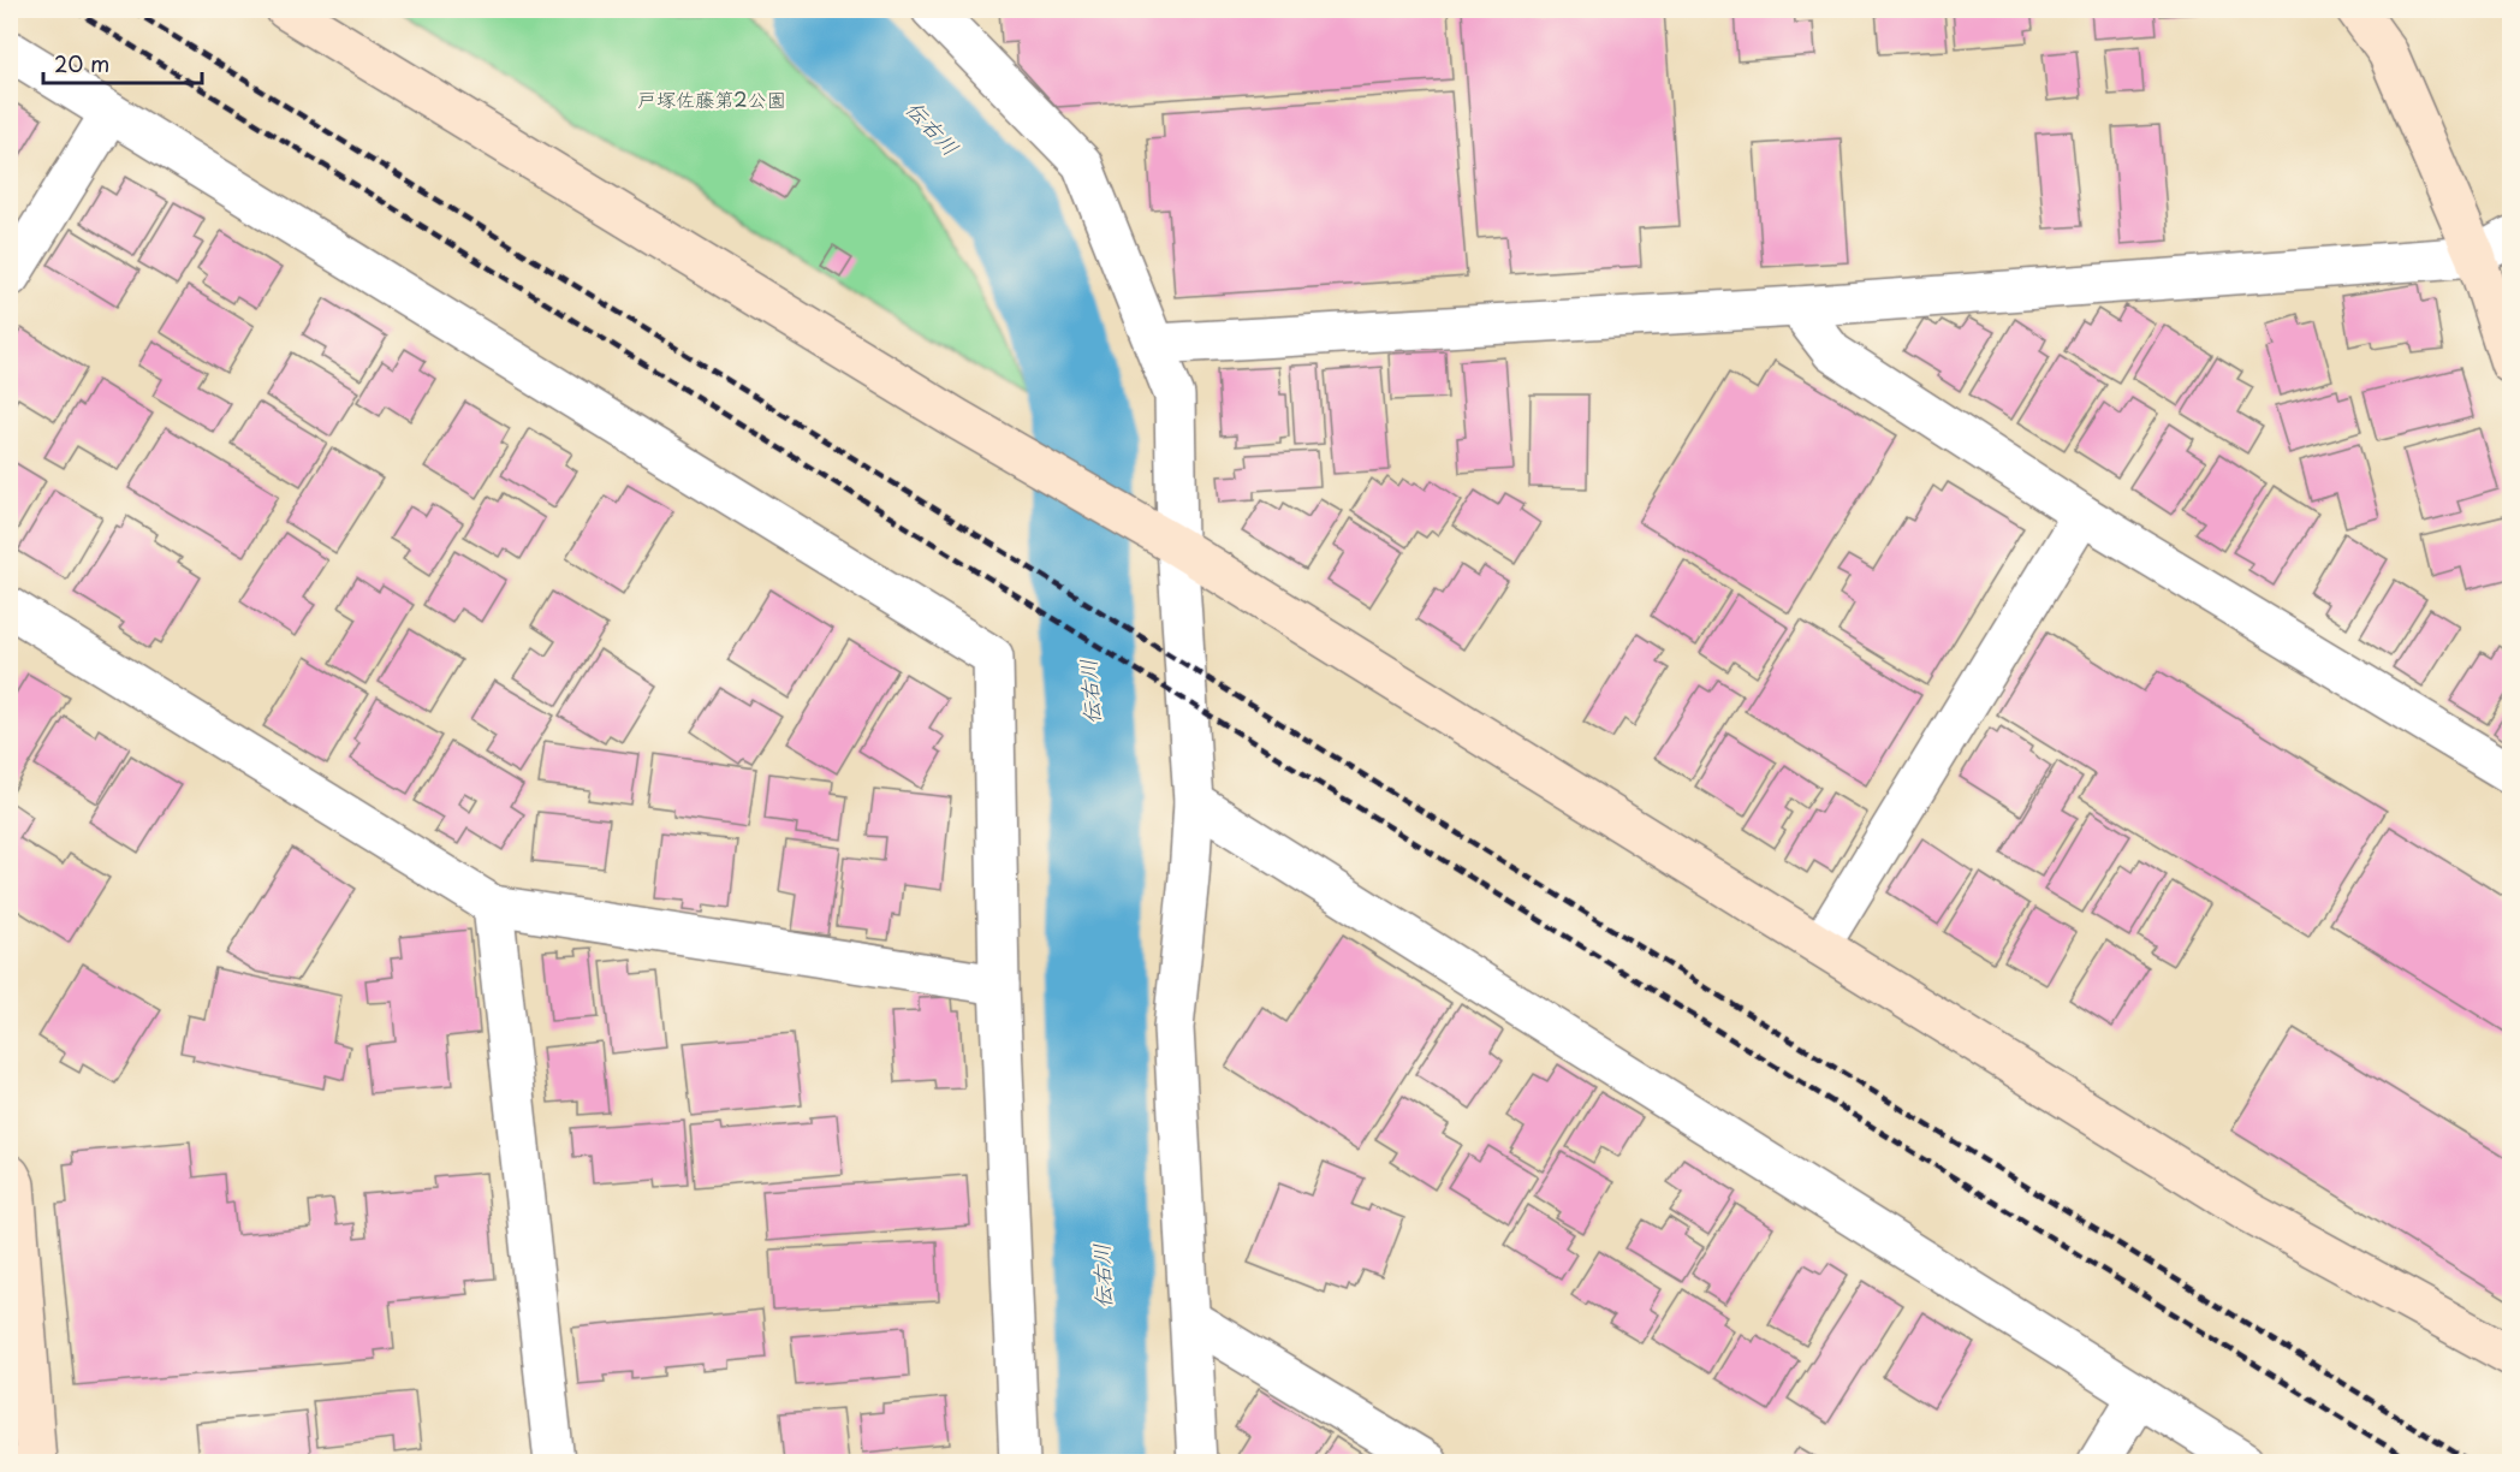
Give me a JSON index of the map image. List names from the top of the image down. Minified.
{"water":["伝右川"],"parks":["戸塚佐藤第2公園"],"scale_bar":"20 m"}
